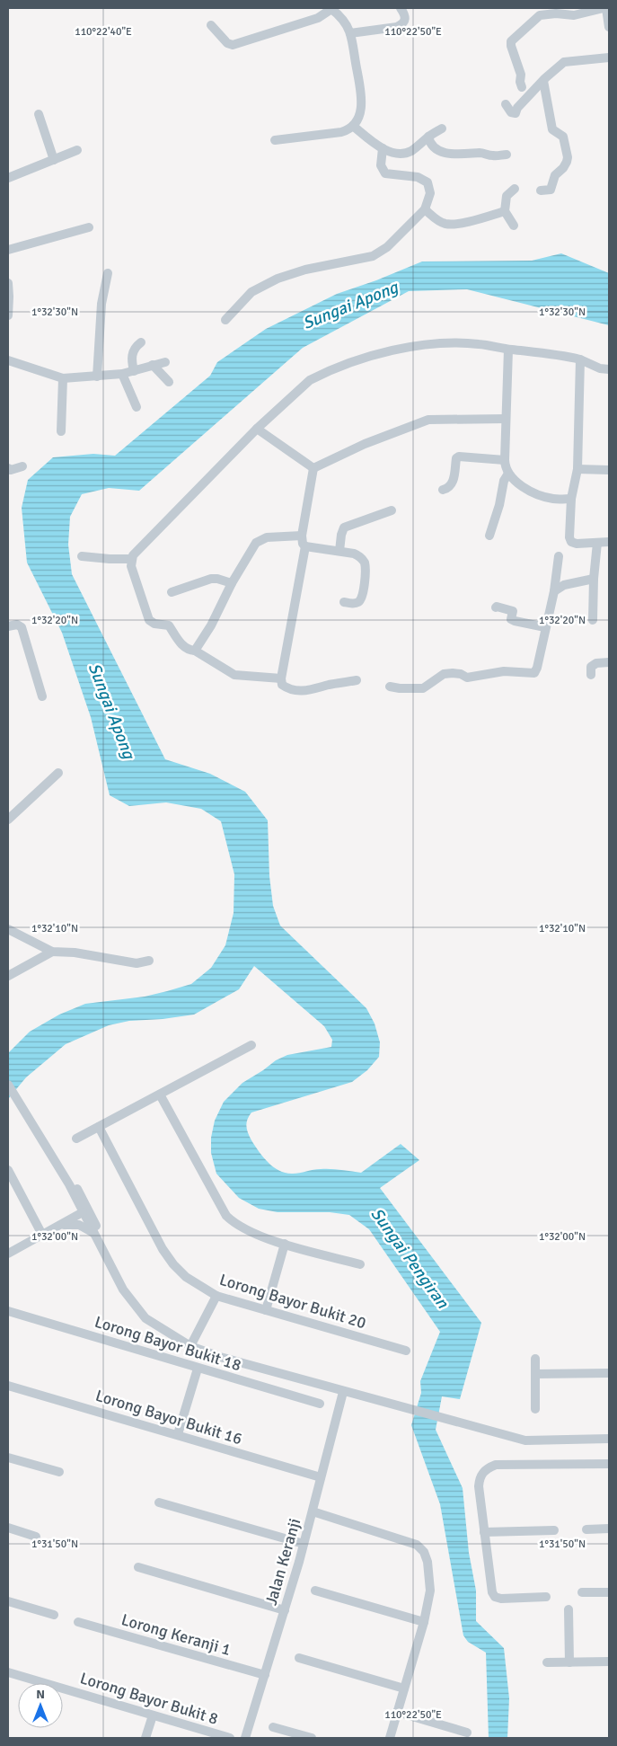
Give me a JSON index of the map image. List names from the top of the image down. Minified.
{"streets":{"street":["Lorong Bayor Bukit 20","Lorong Bayor Bukit 18","Lorong Bayor Bukit 16","Jalan Keranji","Lorong Keranji 1","Lorong Bayor Bukit 8"]},"crossings":[["Lorong Bayor Bukit 16","Jalan Keranji"],["Jalan Keranji","Lorong Keranji 1"]],"water":["Sungai Apong","Sungai Pengiran"],"north":"top","coordinates":["110°22'40\"E","110°22'50\"E","1°32'30\"N","1°32'20\"N","1°32'10\"N","1°32'00\"N","1°31'50\"N"]}
